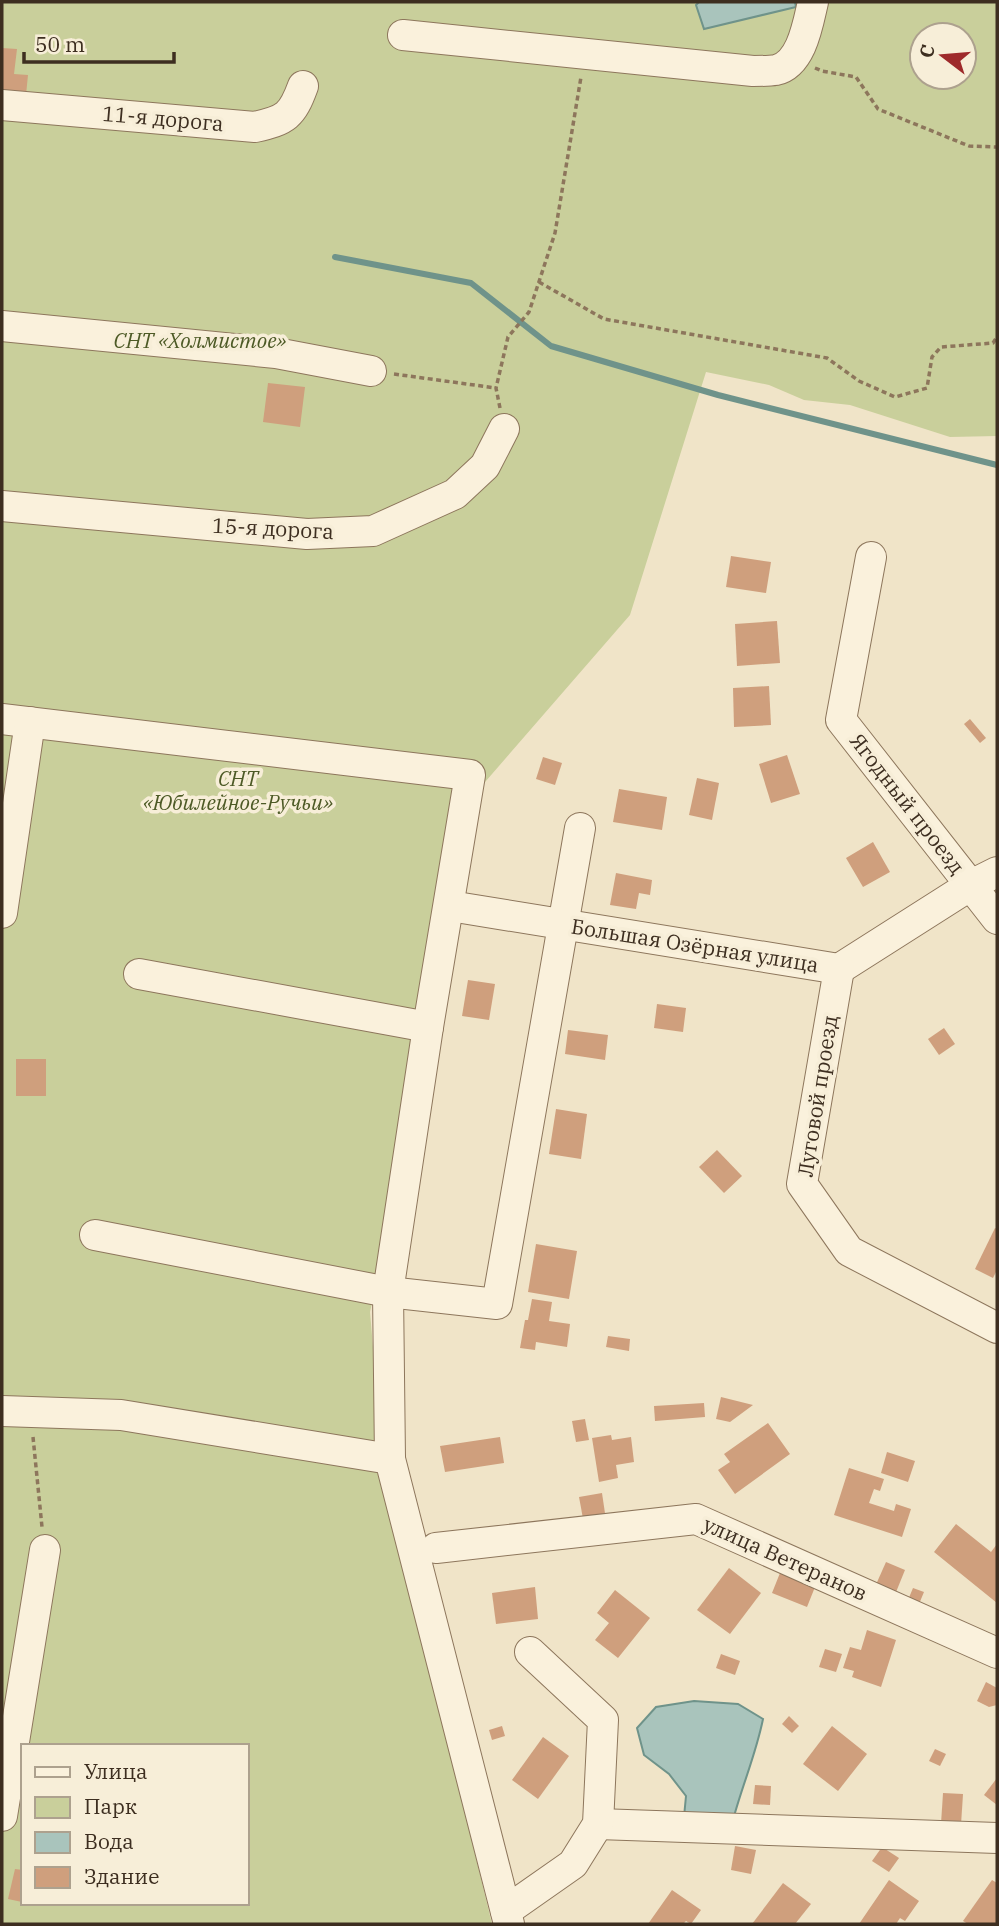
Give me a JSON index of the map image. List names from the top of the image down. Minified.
{"streets":{"street":["11-я дорога","15-я дорога","Ягодный проезд","Большая Озёрная улица","Луговой проезд","улица Ветеранов"]},"crossings":[["Ягодный проезд","Большая Озёрная улица"],["Большая Озёрная улица","Луговой проезд"]],"parks":["СНТ «Холмистое»","СНТ «Юбилейное-Ручьи»"],"legend":["Улица","Парк","Вода","Здание"],"scale_bar":"50 m","north":"left"}
